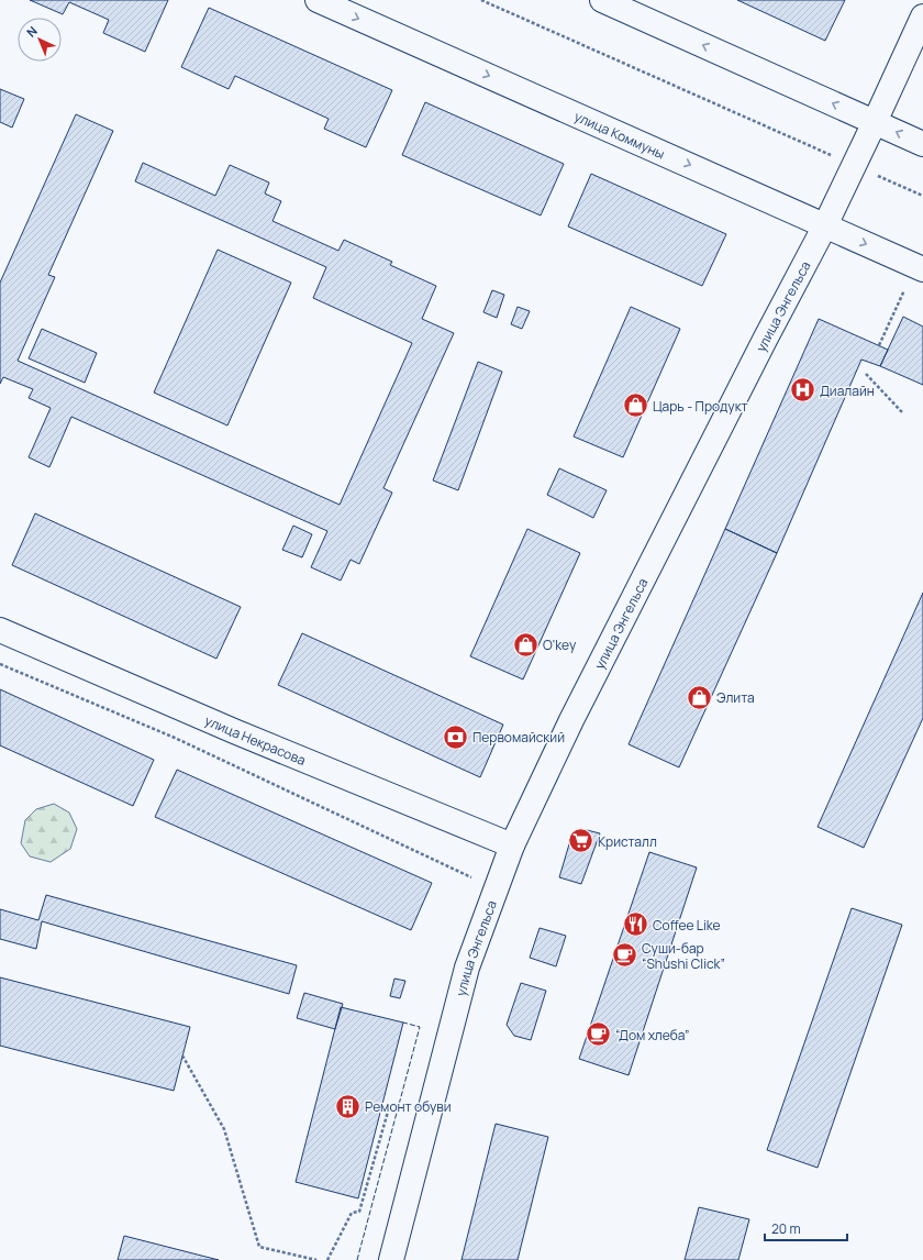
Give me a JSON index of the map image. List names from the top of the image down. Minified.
{"streets":{"street":["улица Коммуны","улица Энгельса","улица Некрасова"]},"crossings":[["улица Коммуны","улица Энгельса"],["улица Энгельса","улица Некрасова"]],"places":{"hospital":["Диалайн"],"shop":["Царь - Продукт","O'key","Элита"],"bank":["Первомайский"],"supermarket":["Кристалл"],"restaurant":["Coffee Like"],"cafe":["Суши-бар “Shushi Click”","“Дом хлеба”"],"building":["Ремонт обуви"]},"scale_bar":"20 m","north":"top left"}
